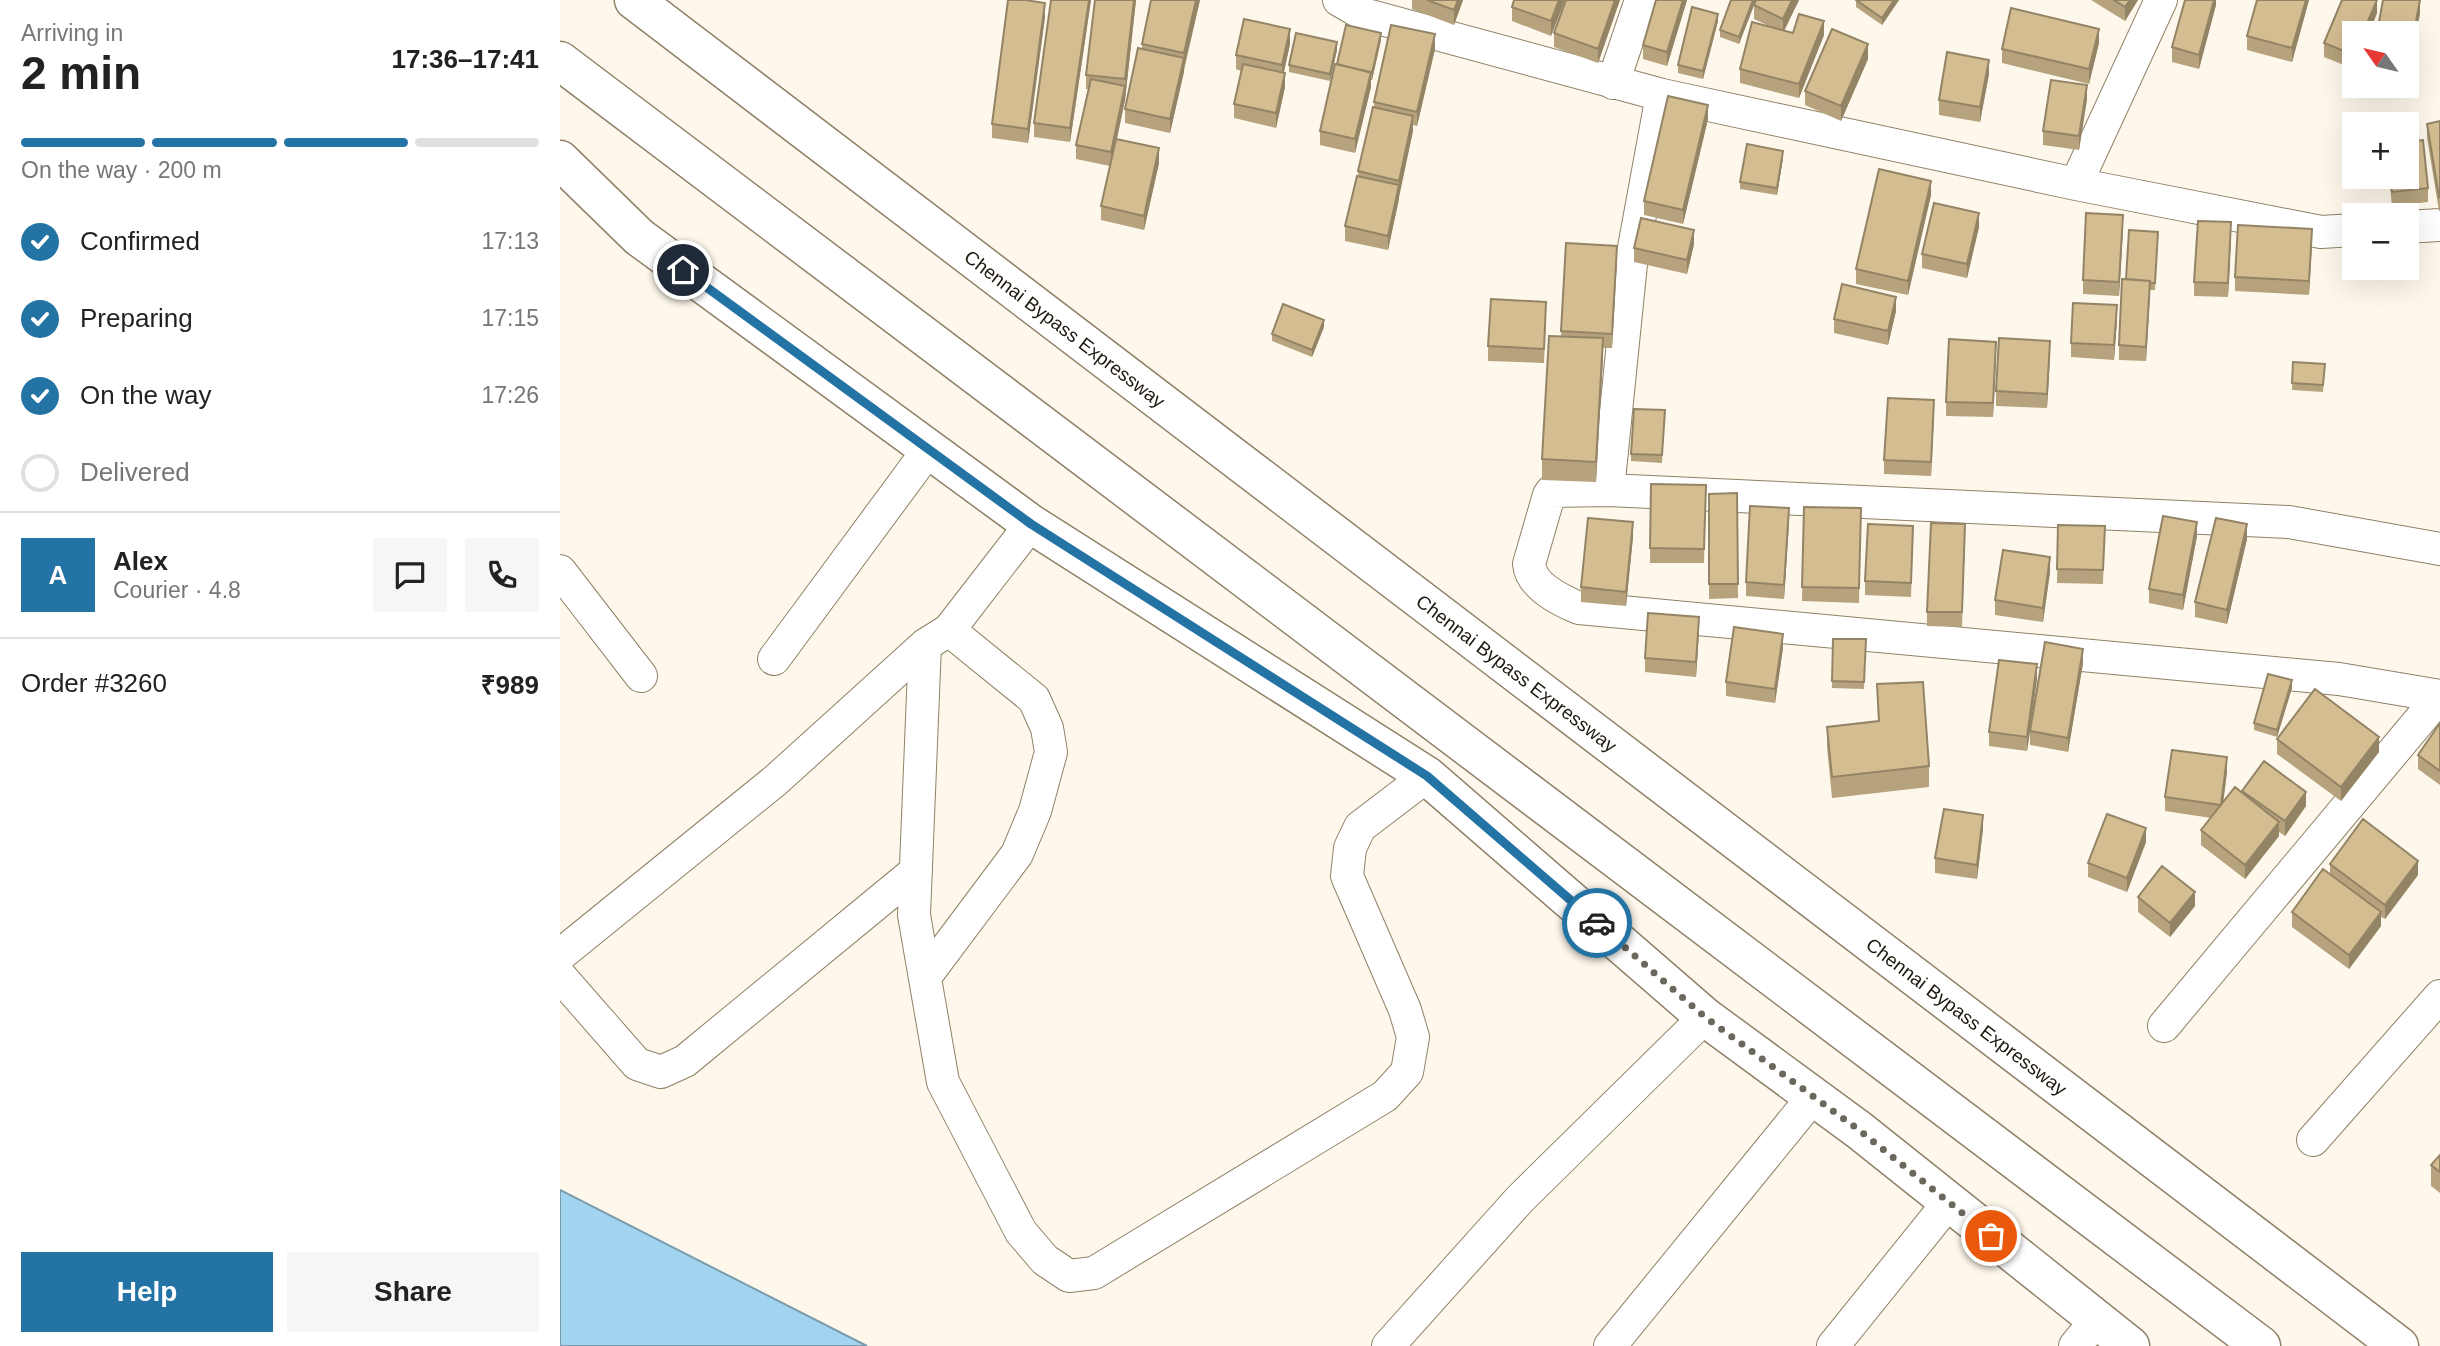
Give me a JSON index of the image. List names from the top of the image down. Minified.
{"streets":{"main road":["Chennai Bypass Expressway"]},"north":"top left","page":{"heading":["2 min","Arriving in","17:36–17:41"],"panel":["Alex","Courier · 4.8","Order #3260","₹989"],"map_buttons":["+","−"],"bar":"On the way · 200 m","list":[["Confirmed","17:13"],["Preparing","17:15"],["On the way","17:26"],"Delivered"],"round":"A","buttons":["Help","Share"]}}
